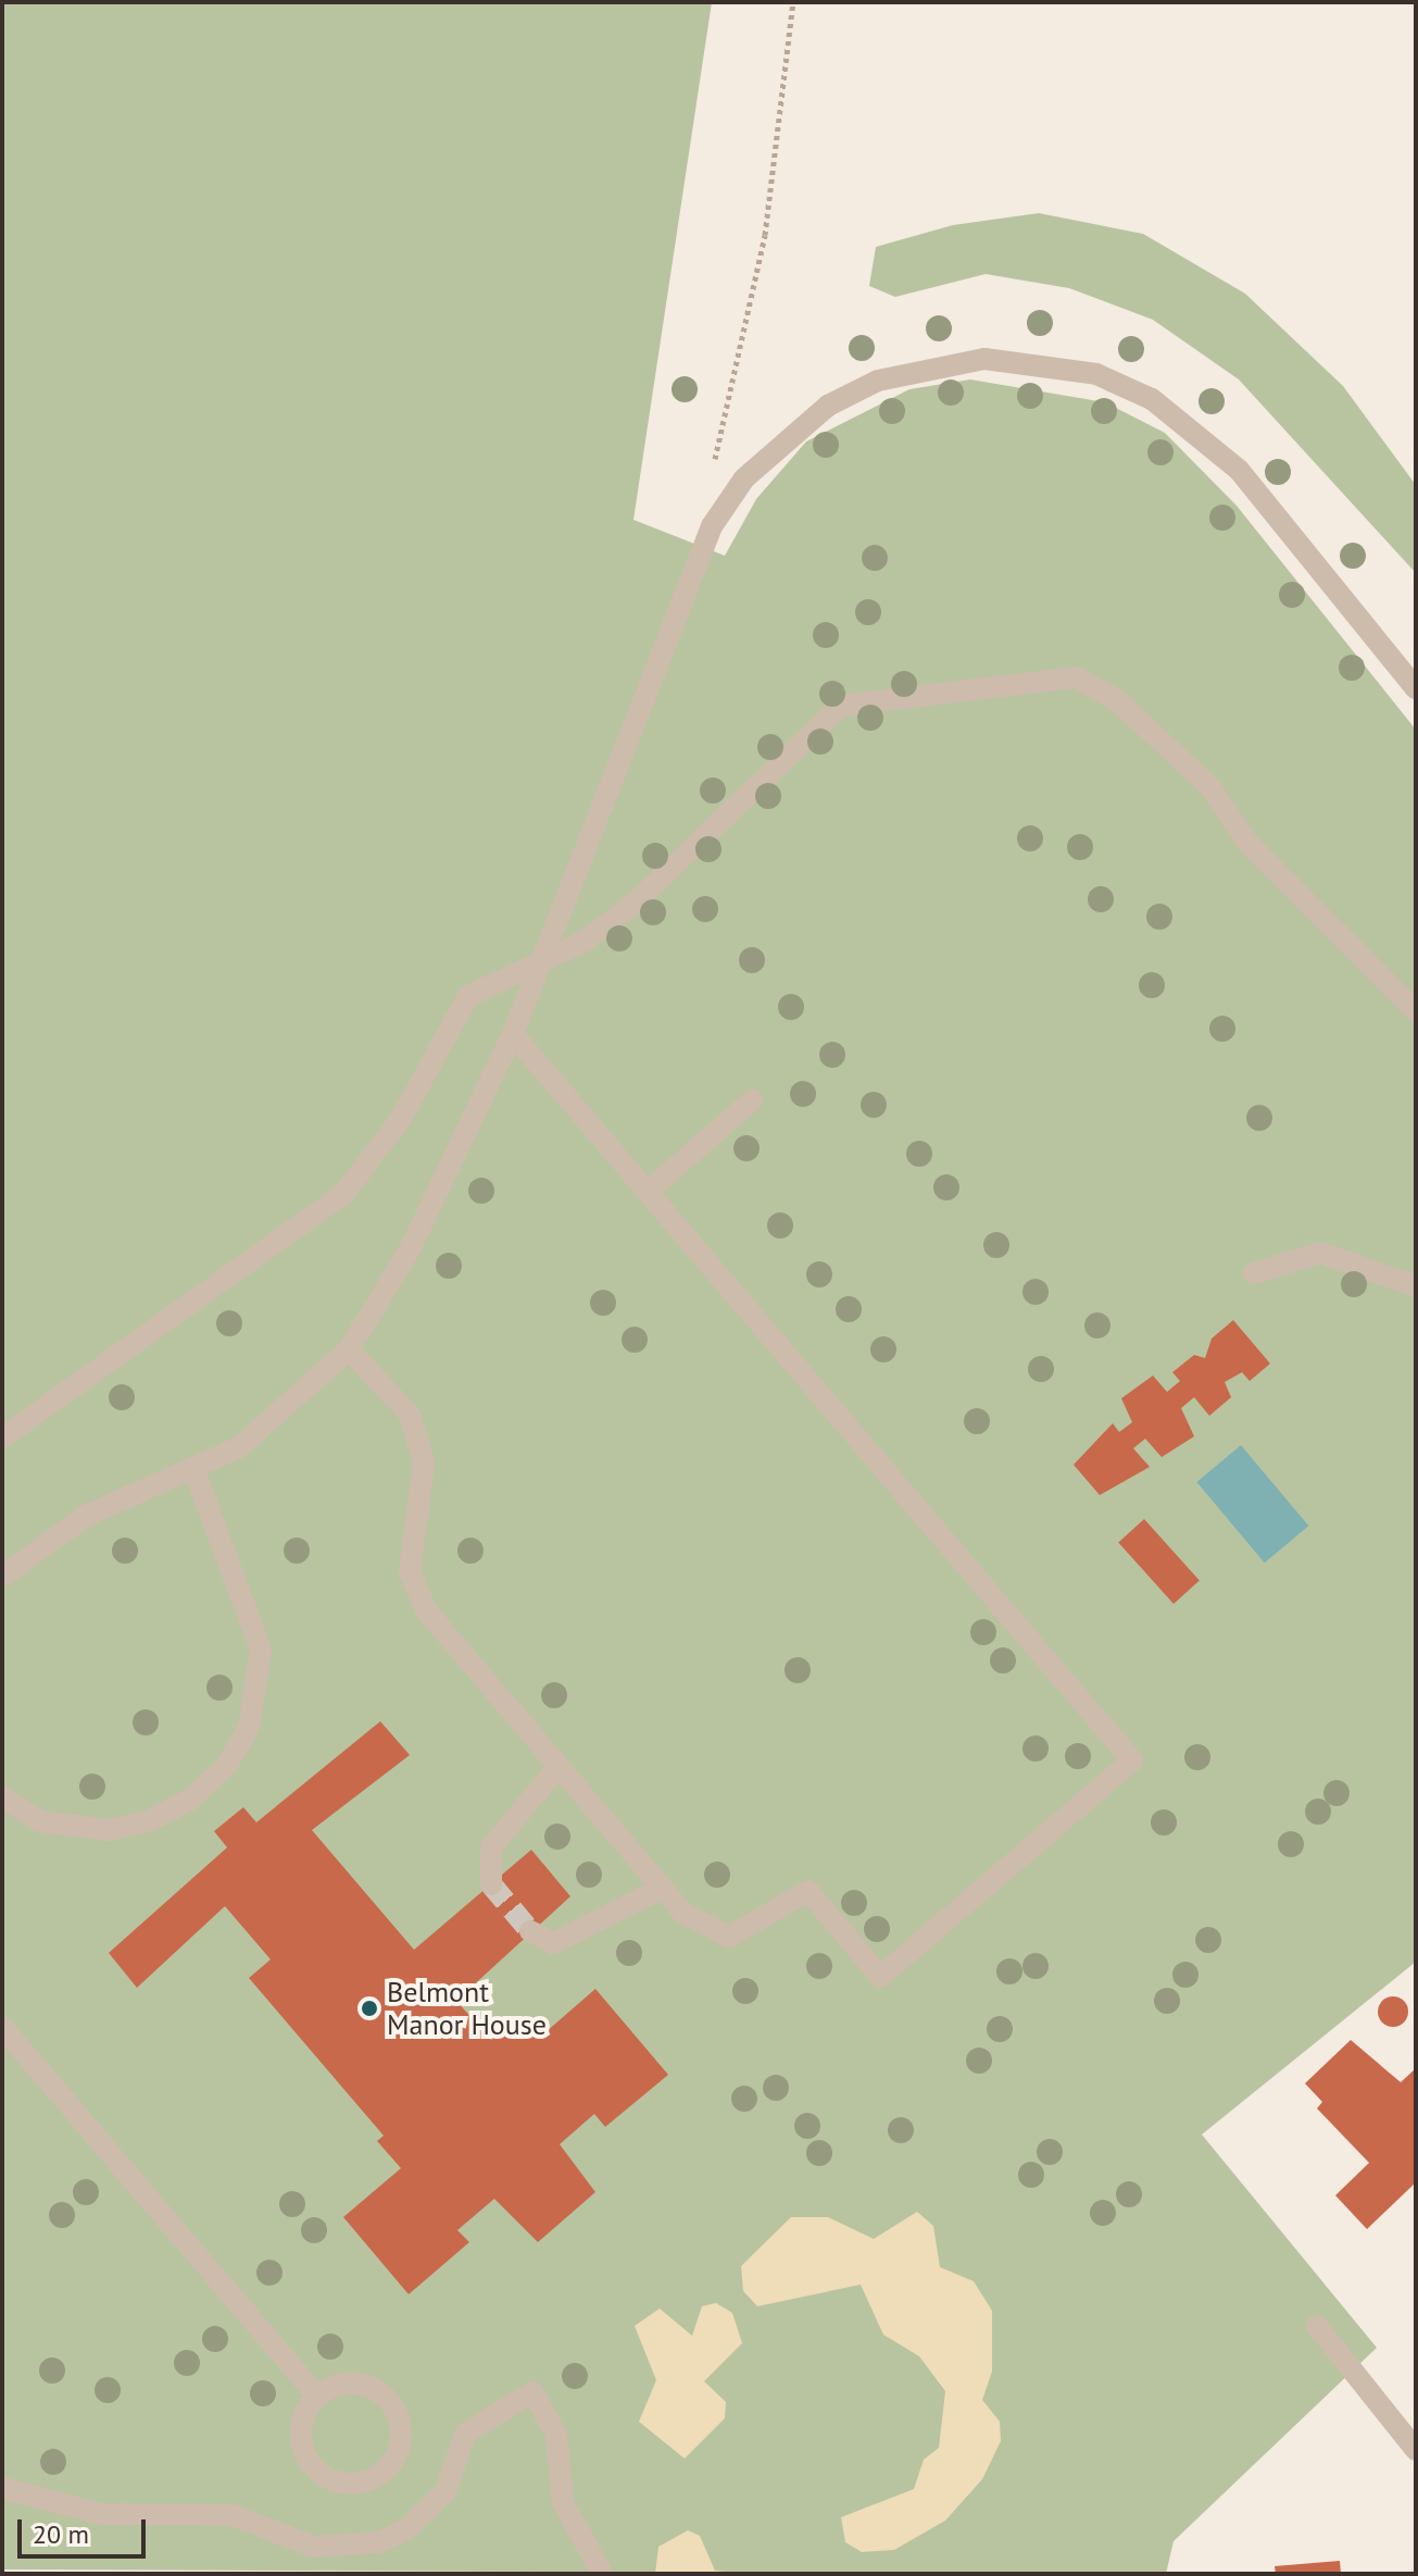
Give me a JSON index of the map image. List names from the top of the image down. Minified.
{"places":["Belmont Manor House"],"scale_bar":"20 m"}
